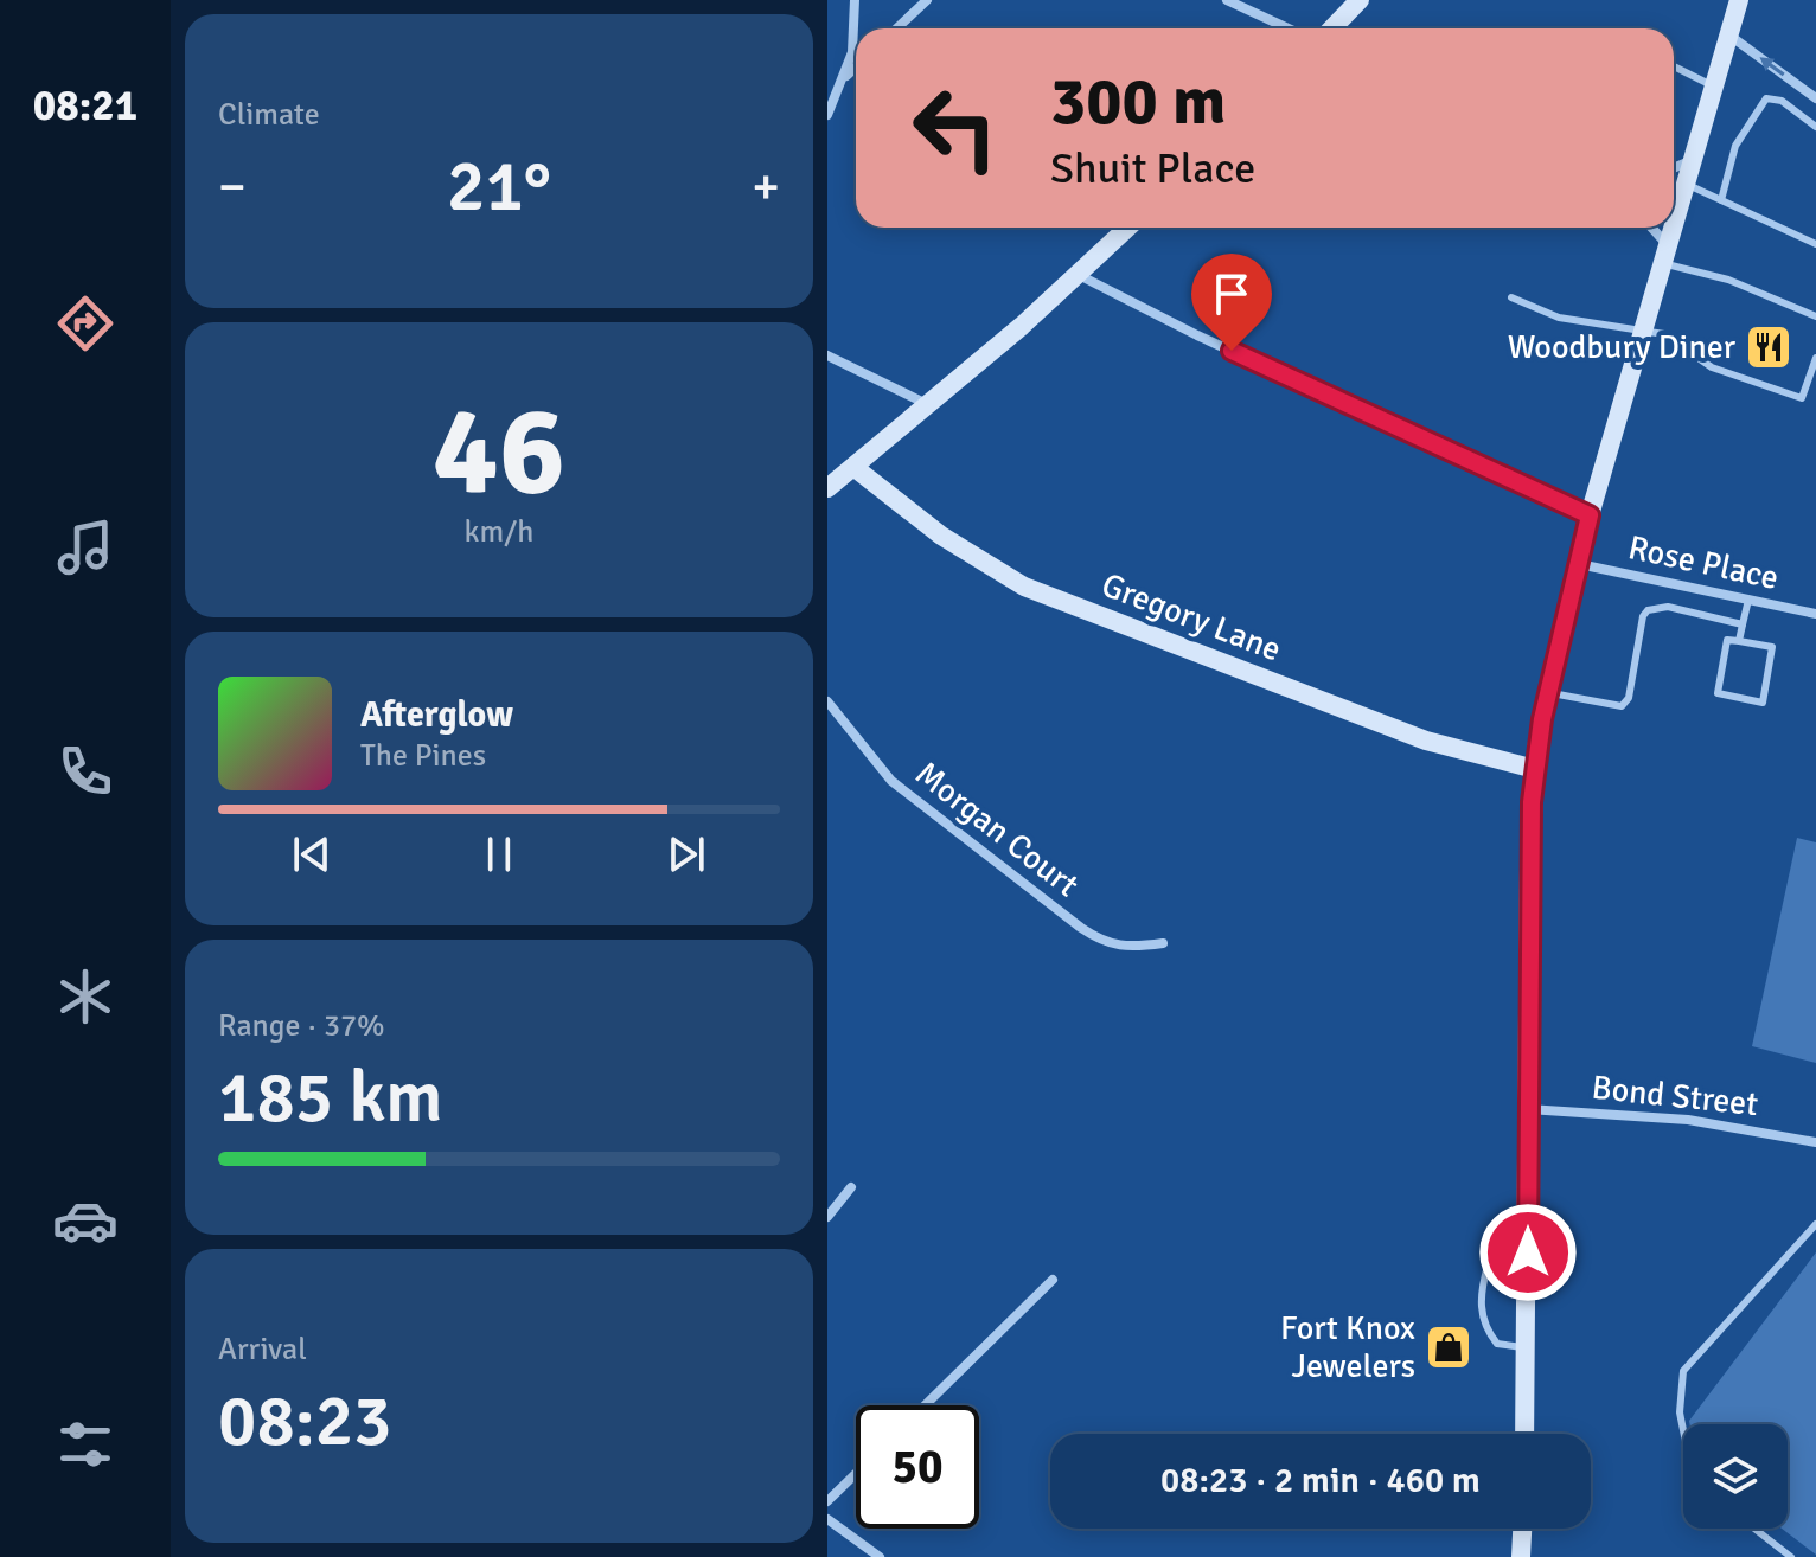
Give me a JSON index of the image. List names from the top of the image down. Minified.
{"streets":{"main road":["Gregory Lane"],"street":["Rose Place","Morgan Court","Bond Street"]},"places":{"restaurant":["Woodbury Diner"],"shop":["Fort Knox Jewelers"]},"page":{"tabs":"08:21","tile":["Climate",["46","km/h"],["Range · 37%","185 km"],["Arrival","08:23"]],"turn":["300 m","Shuit Place"],"heat":["−","21°","+"],"song":["Afterglow","The Pines"],"limit":"50","trip":"08:23 · 2 min · 460 m"}}
